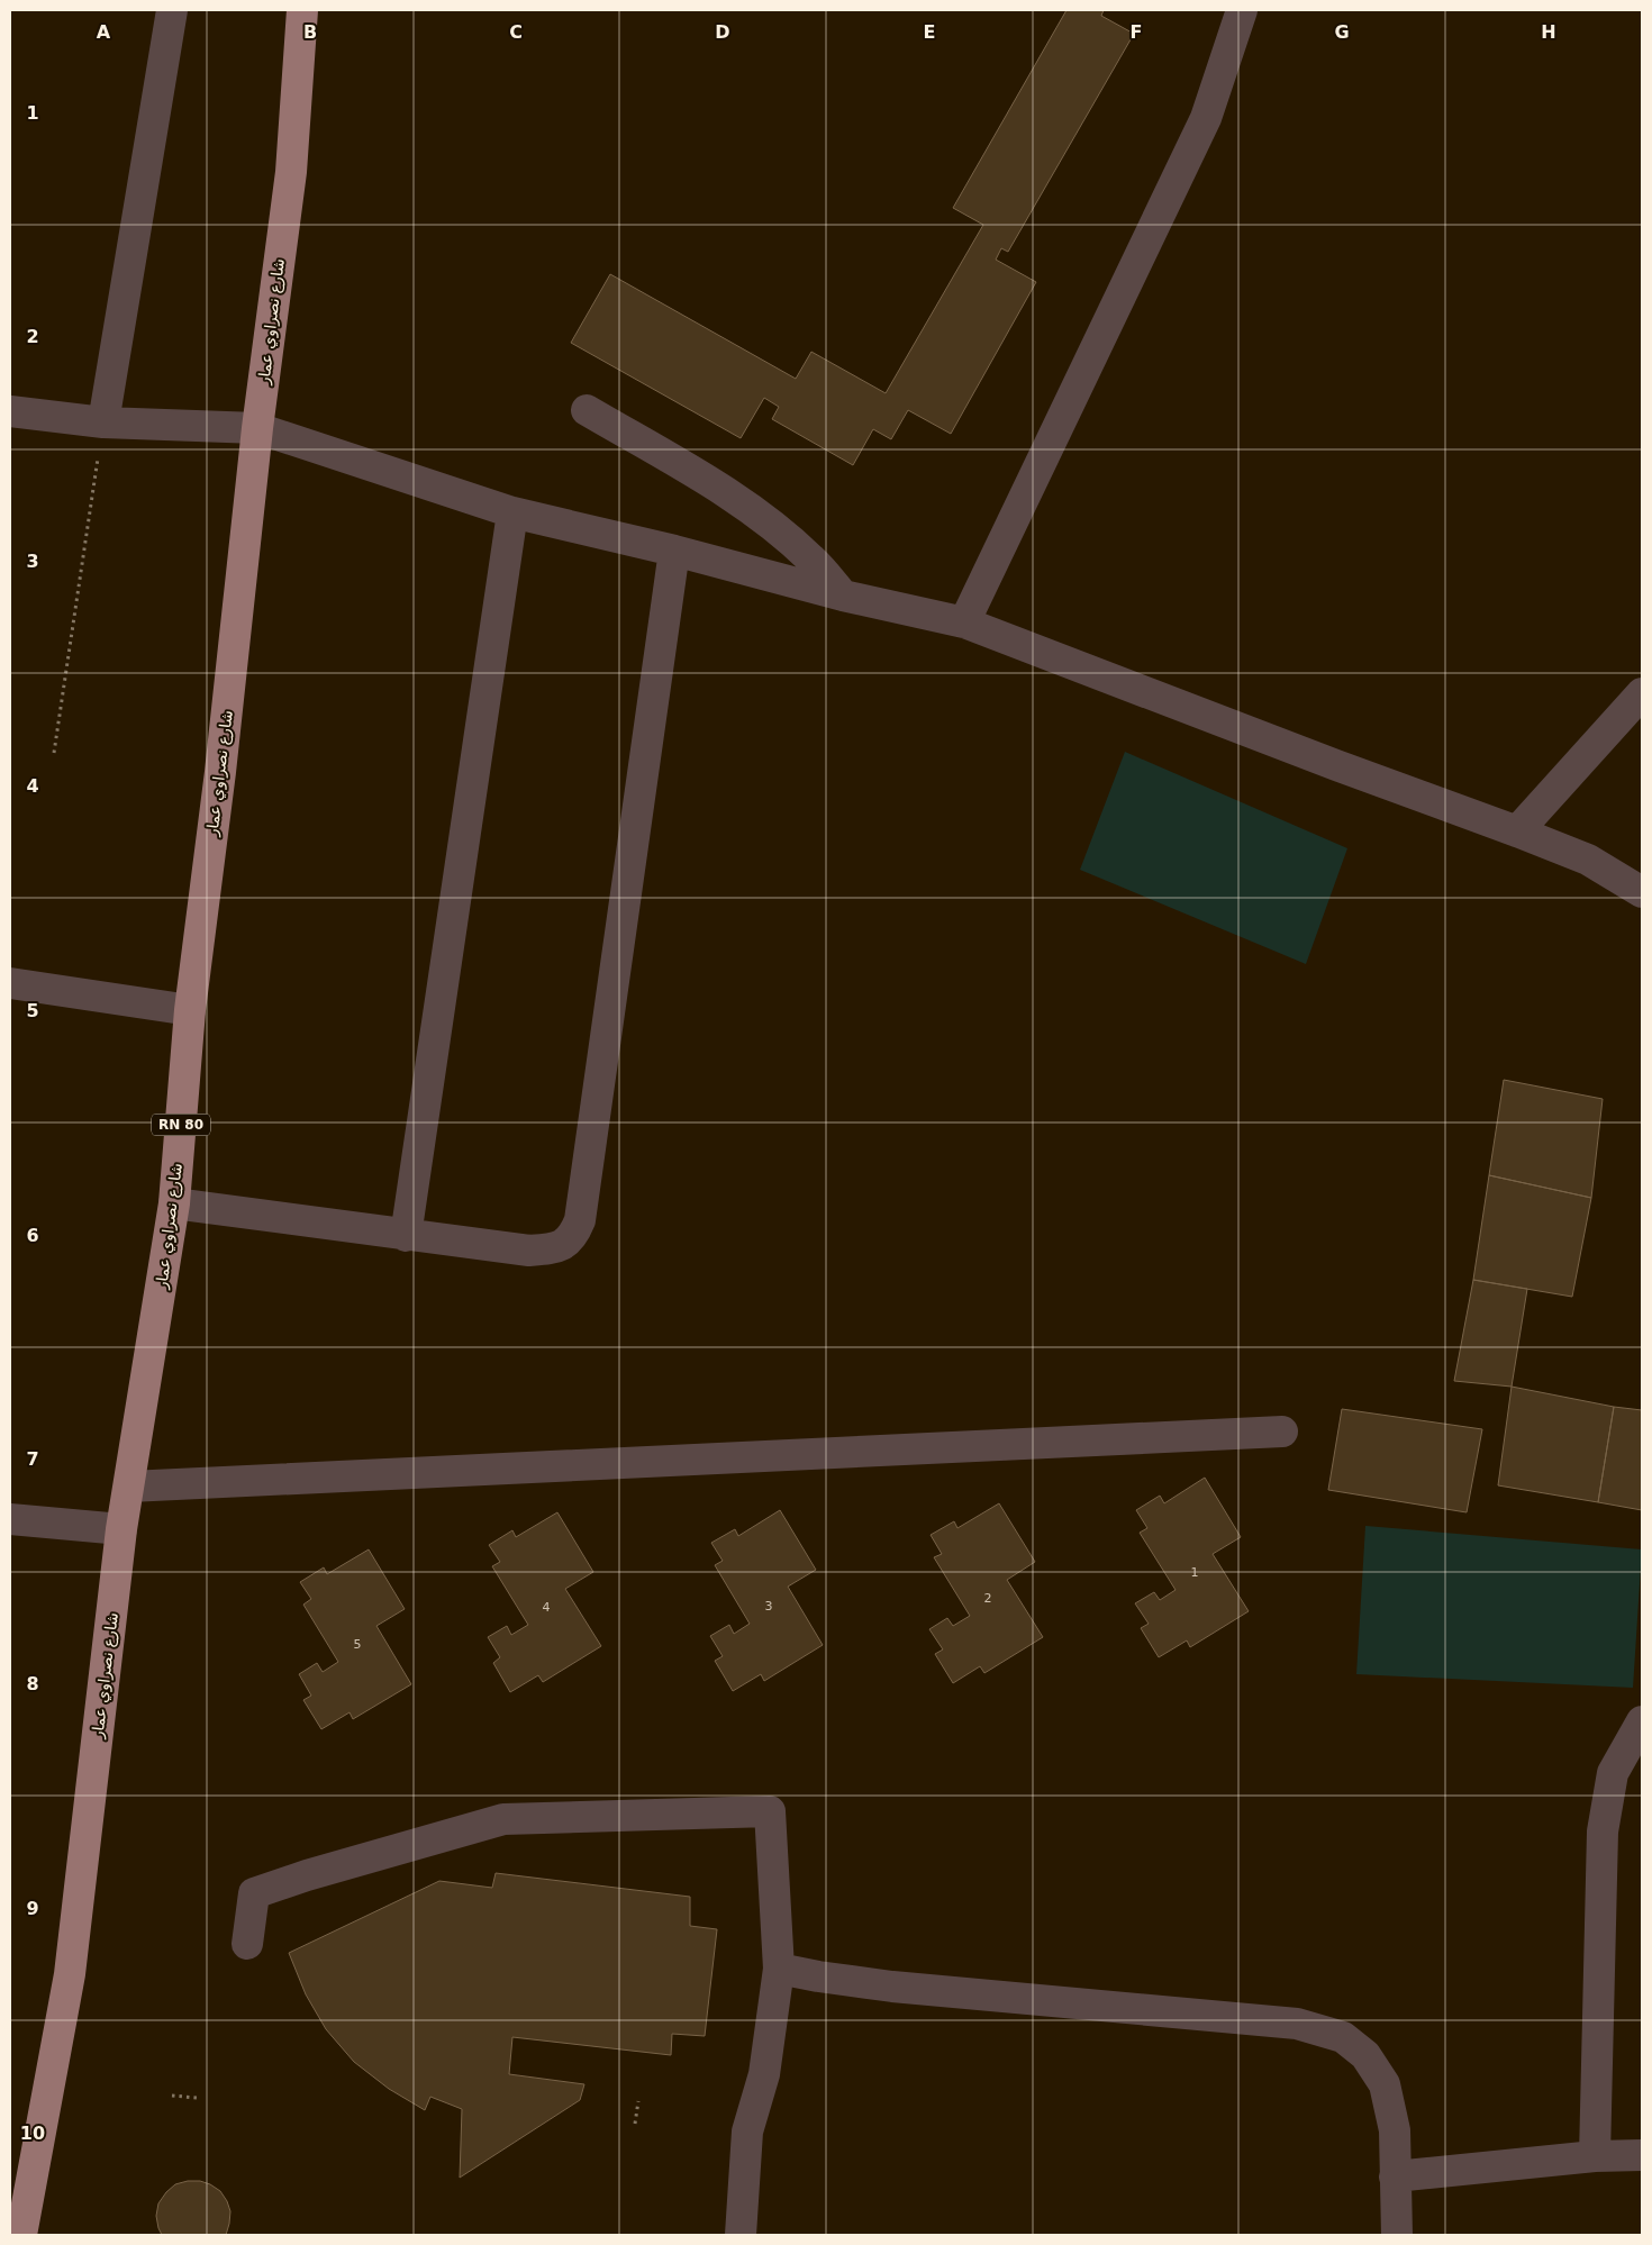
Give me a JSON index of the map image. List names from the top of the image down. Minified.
{"streets":{"main road":["شارع نصراوي عمار","RN 80"]},"house_numbers":["1","2","3","4","5"],"grid":{"columns":["A","B","C","D","E","F","G","H"],"rows":["1","2","3","4","5","6","7","8","9","10"]}}
